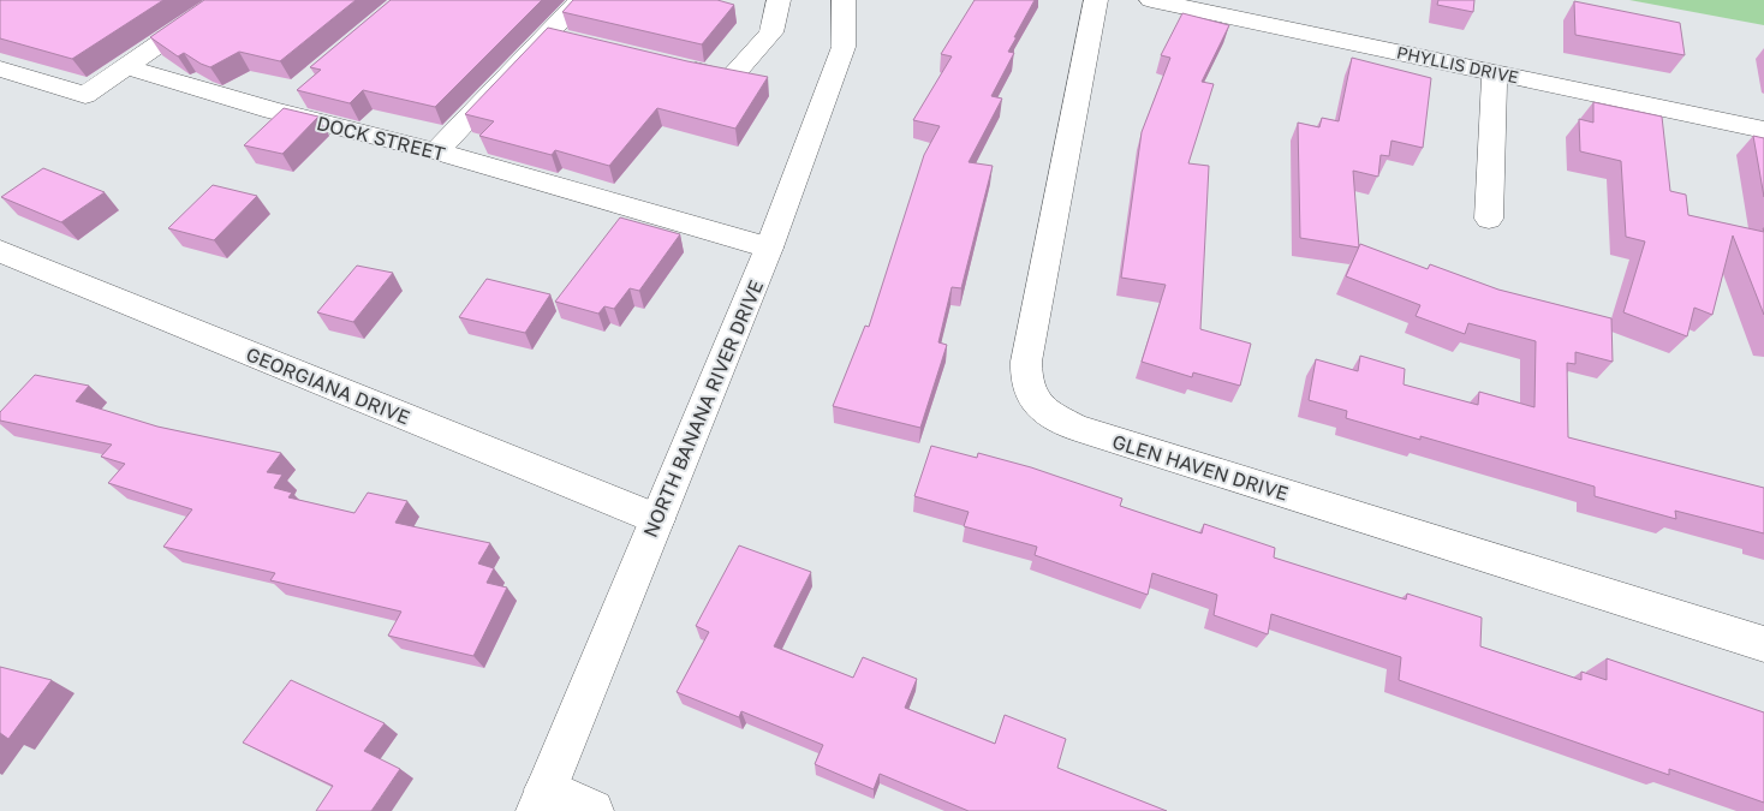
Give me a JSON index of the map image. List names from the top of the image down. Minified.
{"streets":{"street":["PHYLLIS DRIVE","DOCK STREET","GEORGIANA DRIVE","NORTH BANANA RIVER DRIVE","GLEN HAVEN DRIVE"]},"crossings":[["DOCK STREET","NORTH BANANA RIVER DRIVE"],["GEORGIANA DRIVE","NORTH BANANA RIVER DRIVE"]]}
